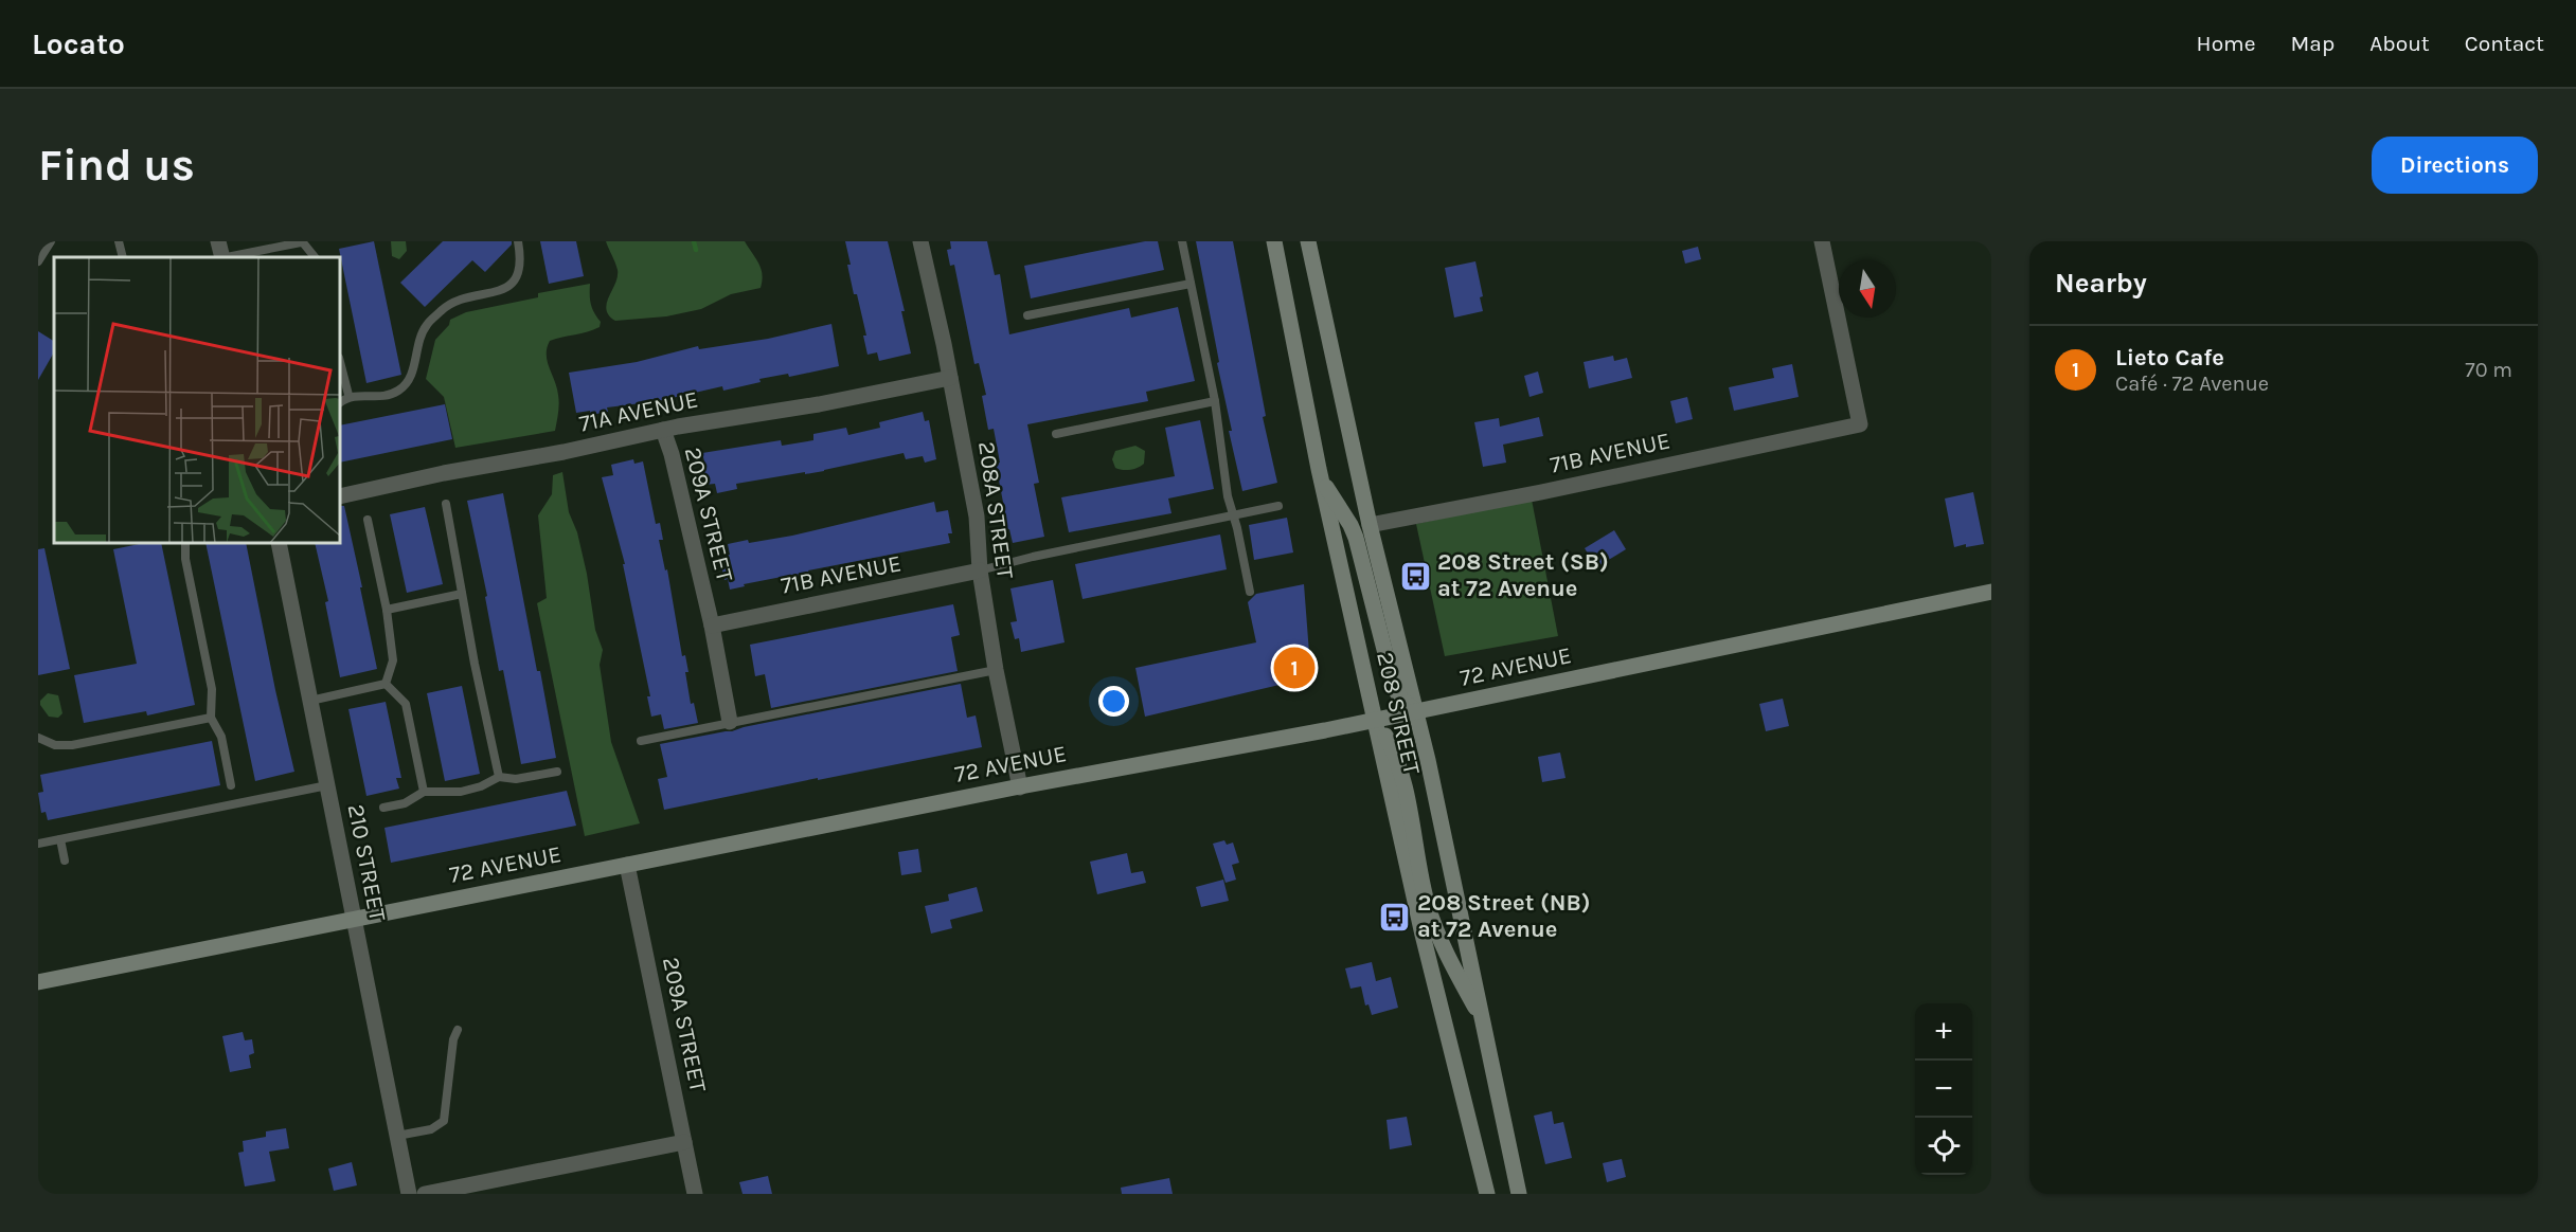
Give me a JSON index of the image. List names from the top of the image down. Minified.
{"streets":{"main road":["72 AVENUE","208 STREET"],"street":["71A AVENUE","71B AVENUE","208A STREET","209A STREET","210 STREET"]},"crossings":[["71A AVENUE","208A STREET"],["71A AVENUE","209A STREET"],["71B AVENUE","208A STREET"],["71B AVENUE","209A STREET"],["71B AVENUE","208 STREET"],["208A STREET","72 AVENUE"],["209A STREET","72 AVENUE"],["72 AVENUE","208 STREET"],["72 AVENUE","210 STREET"]],"places":{"bus stop":["208 Street (SB) at 72 Avenue","208 Street (NB) at 72 Avenue"]},"north":"bottom","page":{"header":"Locato","nav":["Home","Map","About","Contact"],"buttons":"Directions","title":"Find us","heading":"Nearby","list":[{"mark":"1","name":"Lieto Cafe","note":"Café · 72 Avenue","value":"70 m"}],"pins":"1","map_buttons":["+","−"]}}
